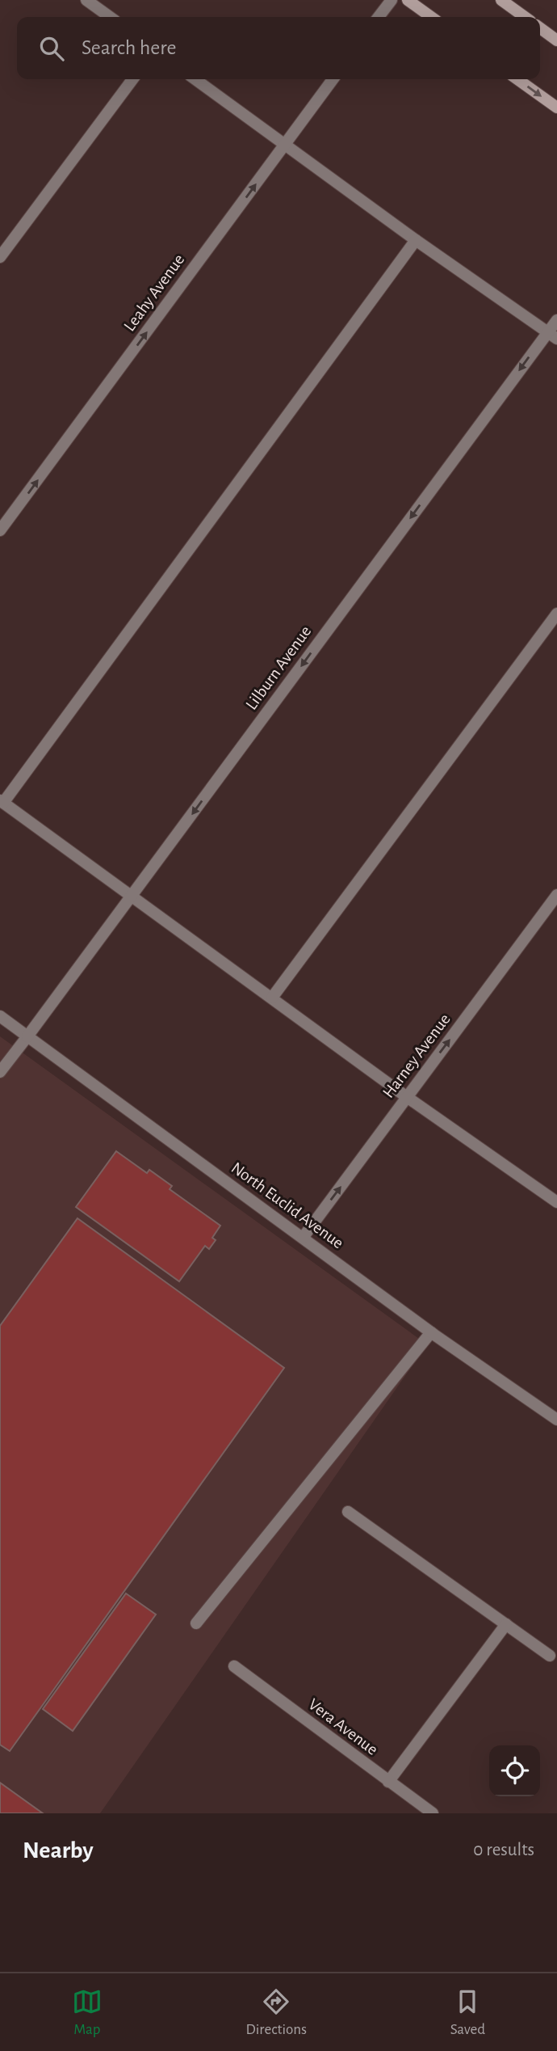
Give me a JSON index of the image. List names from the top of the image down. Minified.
{"streets":{"street":["Leahy Avenue","Lilburn Avenue","Harney Avenue","North Euclid Avenue","Vera Avenue"]},"crossings":[["Lilburn Avenue","North Euclid Avenue"],["Harney Avenue","North Euclid Avenue"]],"one_way":["Leahy Avenue","Lilburn Avenue","Harney Avenue"],"page":{"search":"Search here","heading":["Nearby","0 results"],"nav":["Map","Directions","Saved"]}}
